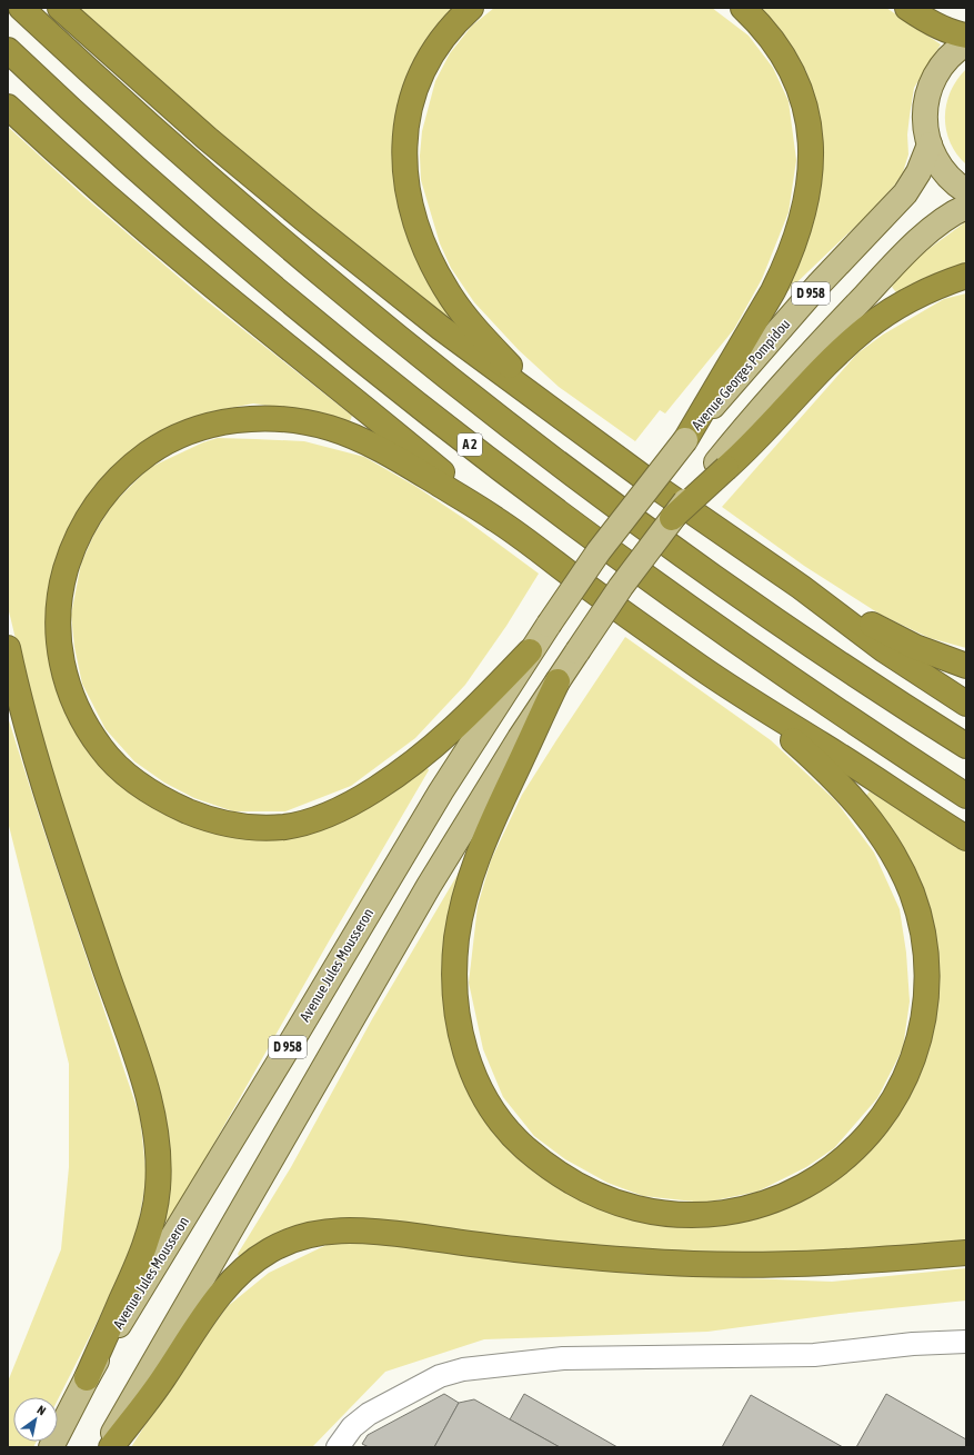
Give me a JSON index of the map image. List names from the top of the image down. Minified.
{"streets":{"highway":["A 2"],"main road":["D 958","Avenue Georges Pompidou","Avenue Jules Mousseron"]},"crossings":[["Avenue Georges Pompidou","Avenue Jules Mousseron"]],"north":"top right"}
